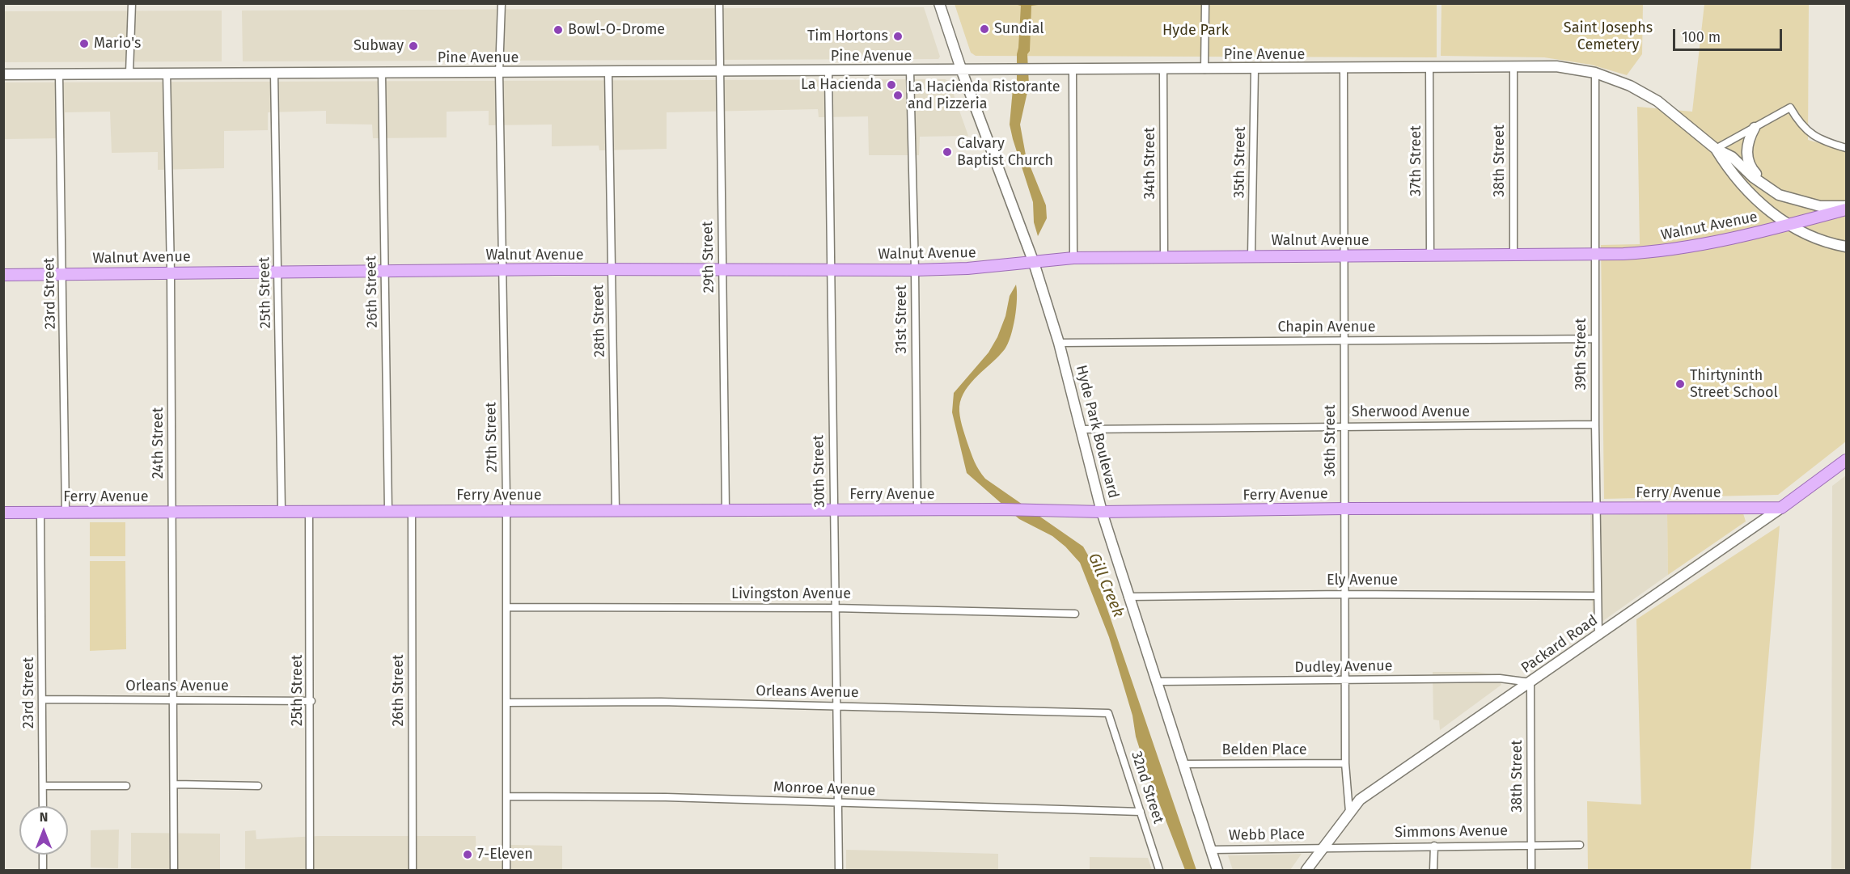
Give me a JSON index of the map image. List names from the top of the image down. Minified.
{"streets":{"main road":["Pine Avenue","Walnut Avenue","Hyde Park Boulevard","Ferry Avenue","Packard Road"],"street":["37th Street","38th Street","35th Street","34th Street","29th Street","26th Street","25th Street","23rd Street","31st Street","28th Street","Chapin Avenue","39th Street","Sherwood Avenue","27th Street","36th Street","24th Street","30th Street","Ely Avenue","Livingston Avenue","Dudley Avenue","Orleans Avenue","Belden Place","32nd Street","Monroe Avenue","Simmons Avenue","Webb Place"]},"crossings":[["Pine Avenue","37th Street"],["Pine Avenue","38th Street"],["Pine Avenue","35th Street"],["Pine Avenue","34th Street"],["Pine Avenue","29th Street"],["Pine Avenue","26th Street"],["Pine Avenue","25th Street"],["Pine Avenue","23rd Street"],["Pine Avenue","31st Street"],["Pine Avenue","28th Street"],["Pine Avenue","39th Street"],["Pine Avenue","Hyde Park Boulevard"],["Pine Avenue","27th Street"],["Pine Avenue","36th Street"],["Pine Avenue","24th Street"],["Pine Avenue","30th Street"],["37th Street","Walnut Avenue"],["38th Street","Walnut Avenue"],["38th Street","Packard Road"],["38th Street","Dudley Avenue"],["38th Street","Simmons Avenue"],["35th Street","Walnut Avenue"],["34th Street","Walnut Avenue"],["Walnut Avenue","29th Street"],["Walnut Avenue","26th Street"],["Walnut Avenue","25th Street"],["Walnut Avenue","23rd Street"],["Walnut Avenue","31st Street"],["Walnut Avenue","28th Street"],["Walnut Avenue","39th Street"],["Walnut Avenue","Hyde Park Boulevard"],["Walnut Avenue","27th Street"],["Walnut Avenue","36th Street"],["Walnut Avenue","24th Street"],["Walnut Avenue","30th Street"],["29th Street","Ferry Avenue"],["26th Street","Ferry Avenue"],["25th Street","Ferry Avenue"],["25th Street","Orleans Avenue"],["23rd Street","Ferry Avenue"],["23rd Street","Orleans Avenue"],["31st Street","Ferry Avenue"],["28th Street","Ferry Avenue"],["Chapin Avenue","39th Street"],["Chapin Avenue","Hyde Park Boulevard"],["Chapin Avenue","36th Street"],["39th Street","Sherwood Avenue"],["39th Street","Ferry Avenue"],["39th Street","Ely Avenue"],["39th Street","Packard Road"],["Sherwood Avenue","Hyde Park Boulevard"],["Sherwood Avenue","36th Street"],["Hyde Park Boulevard","Ferry Avenue"],["Hyde Park Boulevard","Ely Avenue"],["Hyde Park Boulevard","Dudley Avenue"],["Hyde Park Boulevard","Belden Place"],["Hyde Park Boulevard","Webb Place"],["27th Street","Ferry Avenue"],["27th Street","Livingston Avenue"],["27th Street","Orleans Avenue"],["27th Street","Monroe Avenue"],["36th Street","Ferry Avenue"],["36th Street","Ely Avenue"],["36th Street","Packard Road"],["36th Street","Dudley Avenue"],["36th Street","Belden Place"],["24th Street","Ferry Avenue"],["24th Street","Orleans Avenue"],["30th Street","Ferry Avenue"],["30th Street","Livingston Avenue"],["30th Street","Orleans Avenue"],["30th Street","Monroe Avenue"],["Ferry Avenue","Packard Road"],["Packard Road","Dudley Avenue"],["Packard Road","Simmons Avenue"],["Packard Road","Webb Place"],["Orleans Avenue","32nd Street"],["32nd Street","Monroe Avenue"],["Simmons Avenue","Webb Place"]],"water":["Gill Creek"],"parks":["Saint Josephs Cemetery","Hyde Park"],"places":["Sundial","Bowl-O-Drome","Tim Hortons","Mario's","Subway","La Hacienda","La Hacienda Ristorante and Pizzeria","Calvary Baptist Church","Thirtyninth Street School","7-Eleven"],"scale_bar":"100 m","north":"top"}
